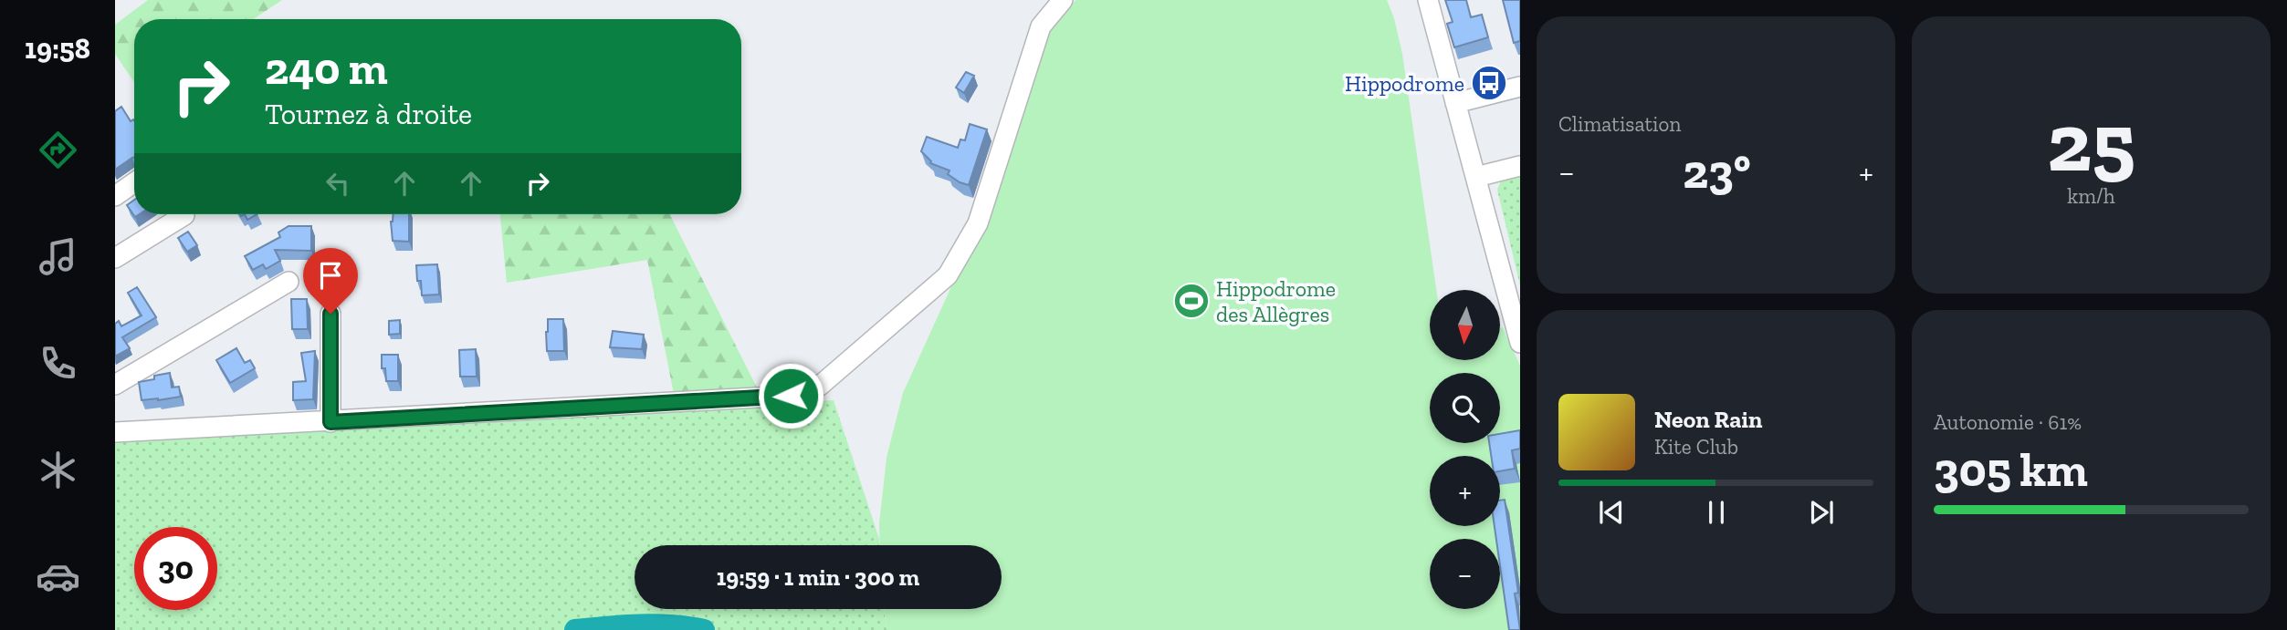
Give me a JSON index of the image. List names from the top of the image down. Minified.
{"places":{"bus stop":["Hippodrome"],"sports":["Hippodrome des Allègres"]},"north":"bottom","page":{"tabs":"19:58","tile":["Climatisation",["25","km/h"],["Autonomie · 61%","305 km"]],"turn":["240 m","Tournez à droite"],"heat":["−","23°","+"],"map_buttons":["+","−"],"song":["Neon Rain","Kite Club"],"limit":"30","trip":"19:59 · 1 min · 300 m"}}
